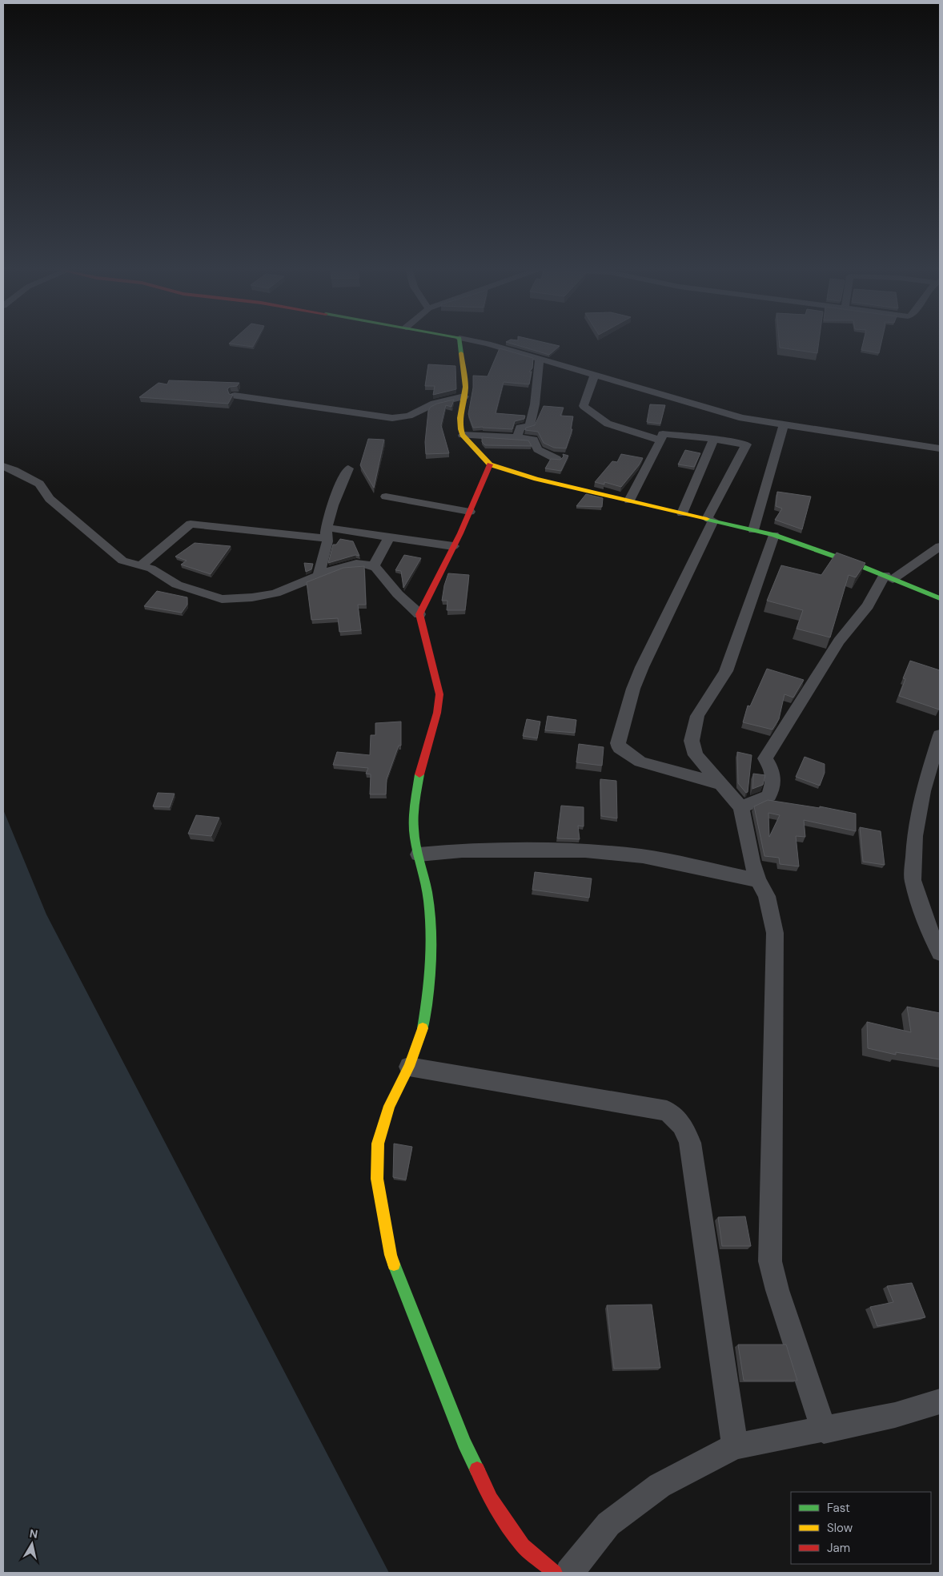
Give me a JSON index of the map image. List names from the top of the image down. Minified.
{"legend":["Fast","Slow","Jam"],"north":"top"}
